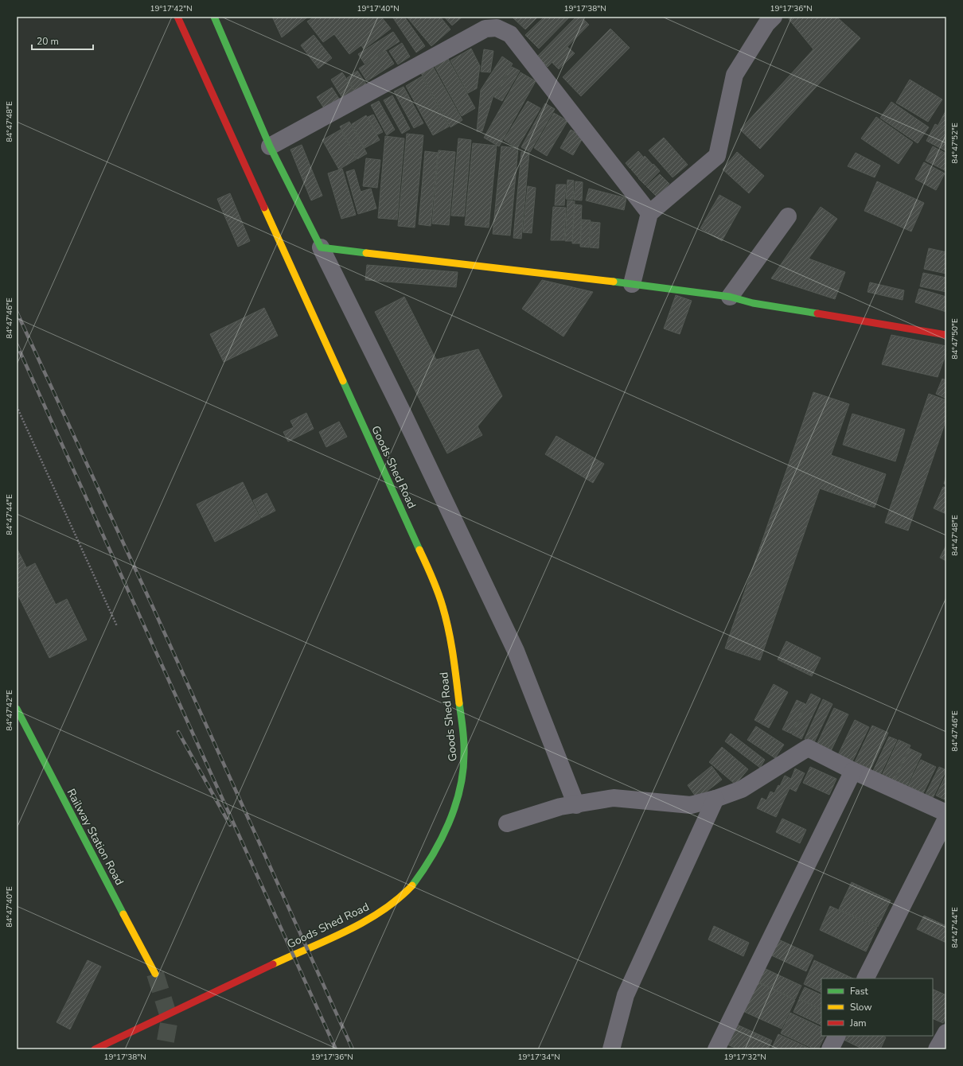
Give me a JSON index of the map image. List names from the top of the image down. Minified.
{"streets":{"main road":["Goods Shed Road","Railway Station Road"]},"legend":["Fast","Slow","Jam"],"scale_bar":"20 m","coordinates":["19°17'42\"N","19°17'40\"N","19°17'38\"N","19°17'36\"N","84°47'48\"E","84°47'52\"E","84°47'46\"E","84°47'50\"E","84°47'44\"E","84°47'42\"E","84°47'40\"E","19°17'34\"N","19°17'32\"N"]}
